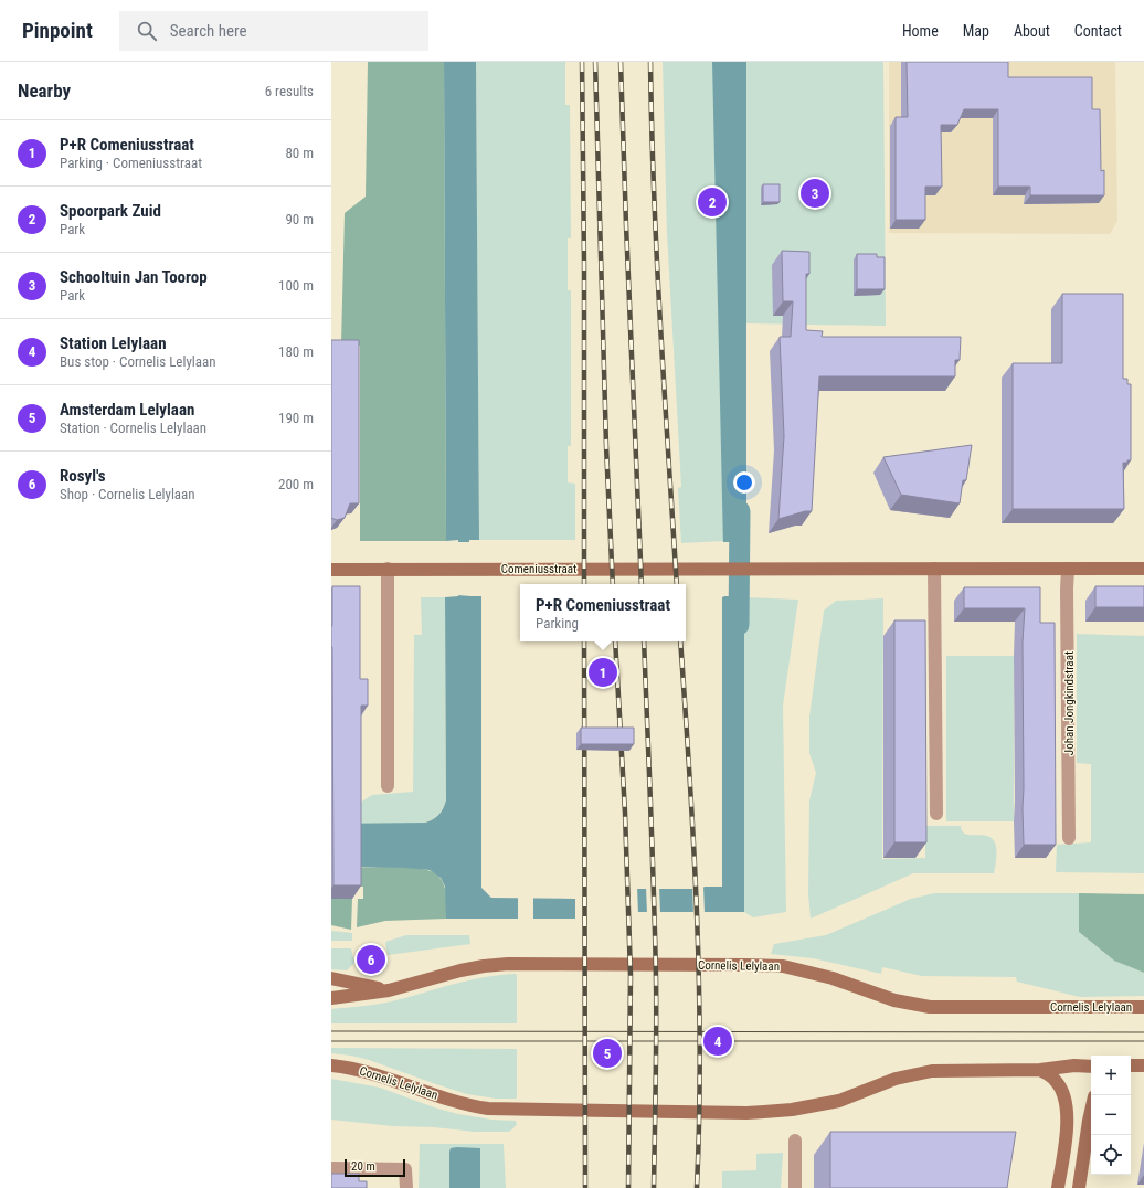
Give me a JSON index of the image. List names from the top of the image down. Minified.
{"streets":{"main road":["Comeniusstraat","Cornelis Lelylaan"],"street":["Johan Jongkindstraat"]},"scale_bar":"20 m","page":{"header":"Pinpoint","search":"Search here","nav":["Home","Map","About","Contact"],"heading":["Nearby","6 results"],"list":[{"mark":"1","name":"P+R Comeniusstraat","note":"Parking · Comeniusstraat","value":"80 m"},{"mark":"2","name":"Spoorpark Zuid","note":"Park","value":"90 m"},{"mark":"3","name":"Schooltuin Jan Toorop","note":"Park","value":"100 m"},{"mark":"4","name":"Station Lelylaan","note":"Bus stop · Cornelis Lelylaan","value":"180 m"},{"mark":"5","name":"Amsterdam Lelylaan","note":"Station · Cornelis Lelylaan","value":"190 m"},{"mark":"6","name":"Rosyl's","note":"Shop · Cornelis Lelylaan","value":"200 m"}],"pins":["3","2","1","6","4","5"],"popup":["P+R Comeniusstraat","Parking"],"map_buttons":["+","−"],"scale":"20 m"}}
